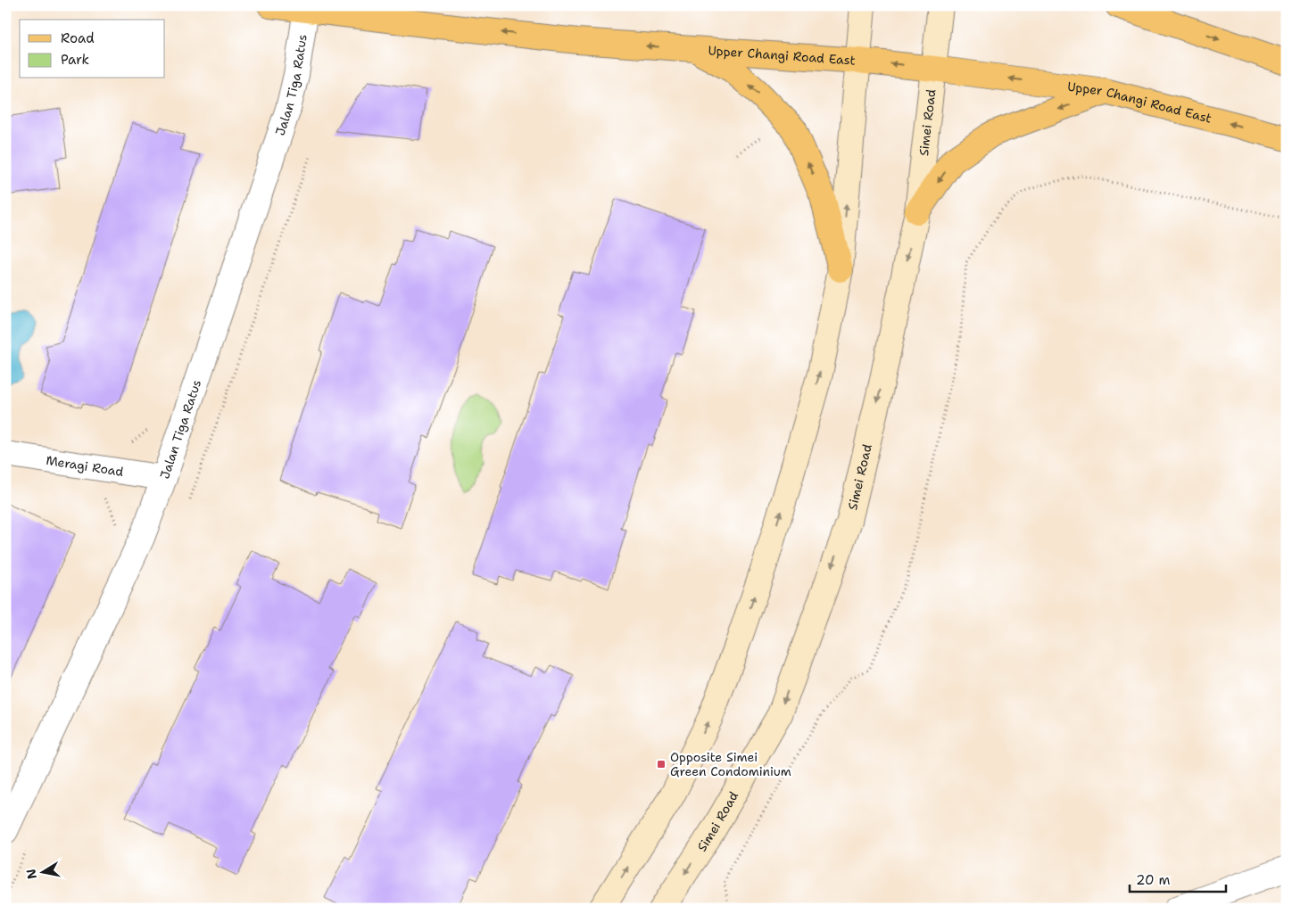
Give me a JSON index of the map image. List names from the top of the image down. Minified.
{"streets":{"main road":["Upper Changi Road East","Simei Road"],"street":["Jalan Tiga Ratus","Meragi Road"]},"crossings":[["Upper Changi Road East","Jalan Tiga Ratus"],["Upper Changi Road East","Simei Road"],["Jalan Tiga Ratus","Meragi Road"]],"one_way":["Upper Changi Road East"],"places":{"transit":["Opposite Simei Green Condominium"]},"legend":["Road","Park"],"scale_bar":"20 m","north":"left"}
